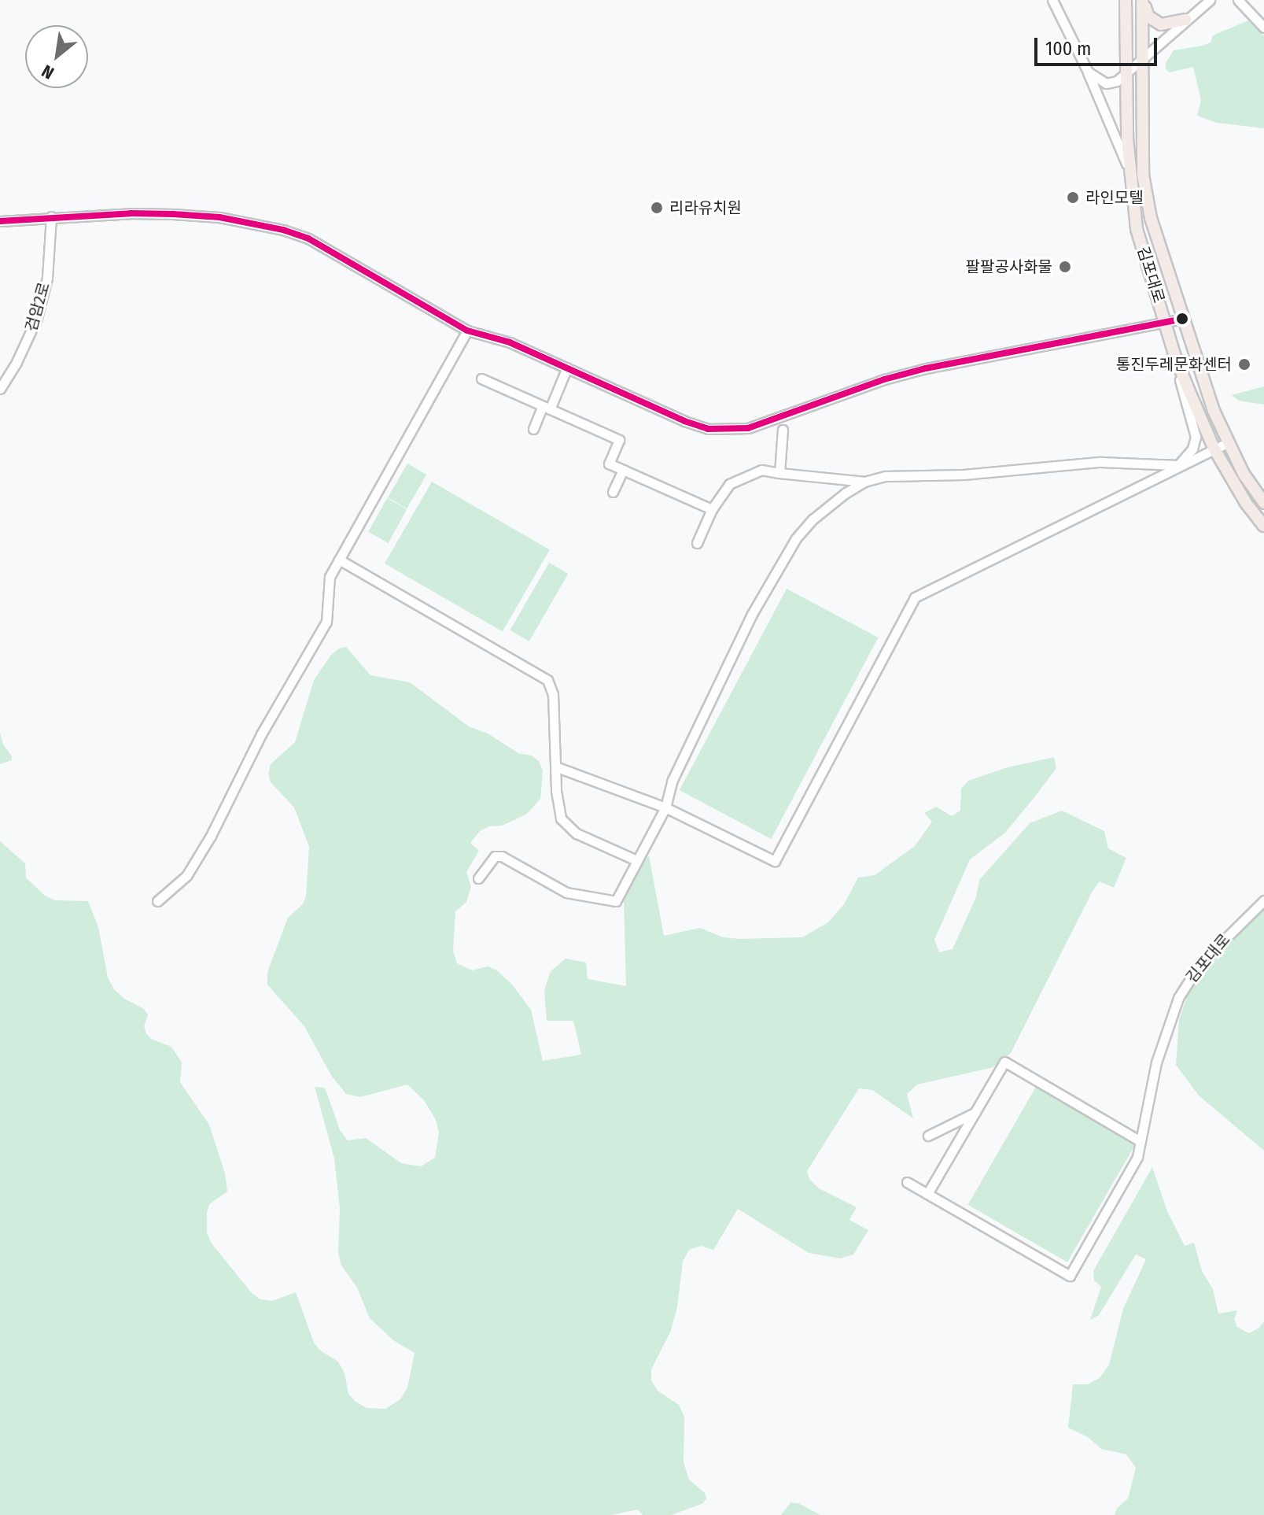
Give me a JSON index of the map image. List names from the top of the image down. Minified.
{"streets":{"main road":["김포대로"],"street":["검암2로"]},"places":["라인모텔","리라유치원","팔팔공사화물","통진두레문화센터"],"scale_bar":"100 m","north":"bottom left"}
